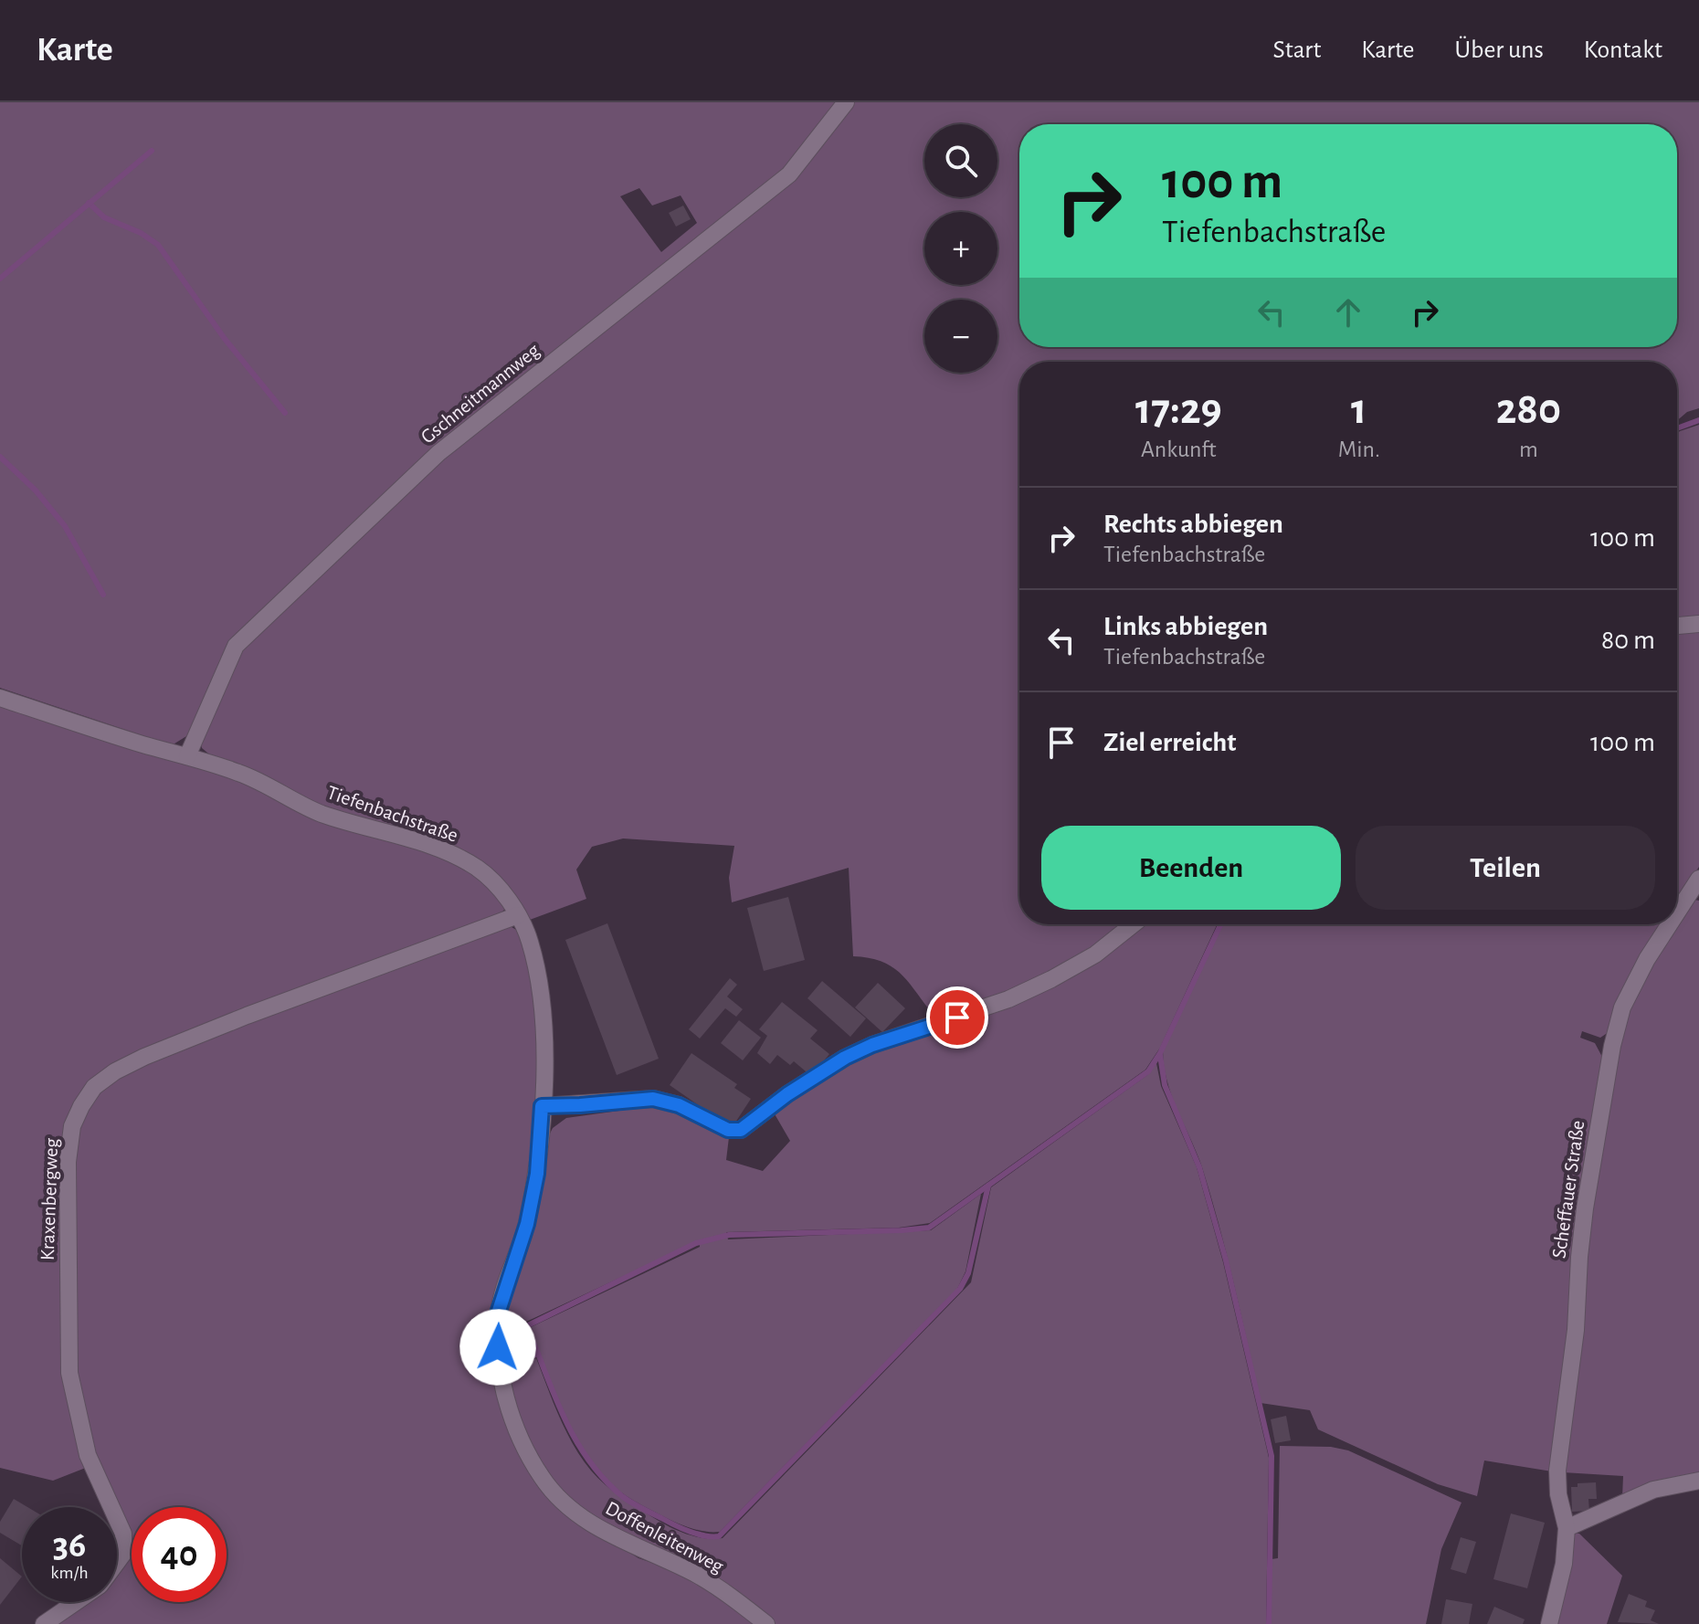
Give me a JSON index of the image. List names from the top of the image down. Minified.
{"streets":{"street":["Gschneitmannweg","Tiefenbachstraße","Scheffauer Straße","Kraxenbergweg","Doffenleitenweg"]},"crossings":[["Gschneitmannweg","Tiefenbachstraße"],["Tiefenbachstraße","Kraxenbergweg"],["Tiefenbachstraße","Doffenleitenweg"]],"page":{"header":"Karte","nav":["Start","Karte","Über uns","Kontakt"],"map_buttons":["+","−"],"turn":["100 m","Tiefenbachstraße"],"eta":["17:29","Ankunft","1","Min.","280","m"],"list":[{"name":"Rechts abbiegen","note":"Tiefenbachstraße","value":"100 m"},{"name":"Links abbiegen","note":"Tiefenbachstraße","value":"80 m"},{"name":"Ziel erreicht","value":"100 m"}],"buttons":["Beenden","Teilen"],"speed":"36 km/h","limit":"40"}}
